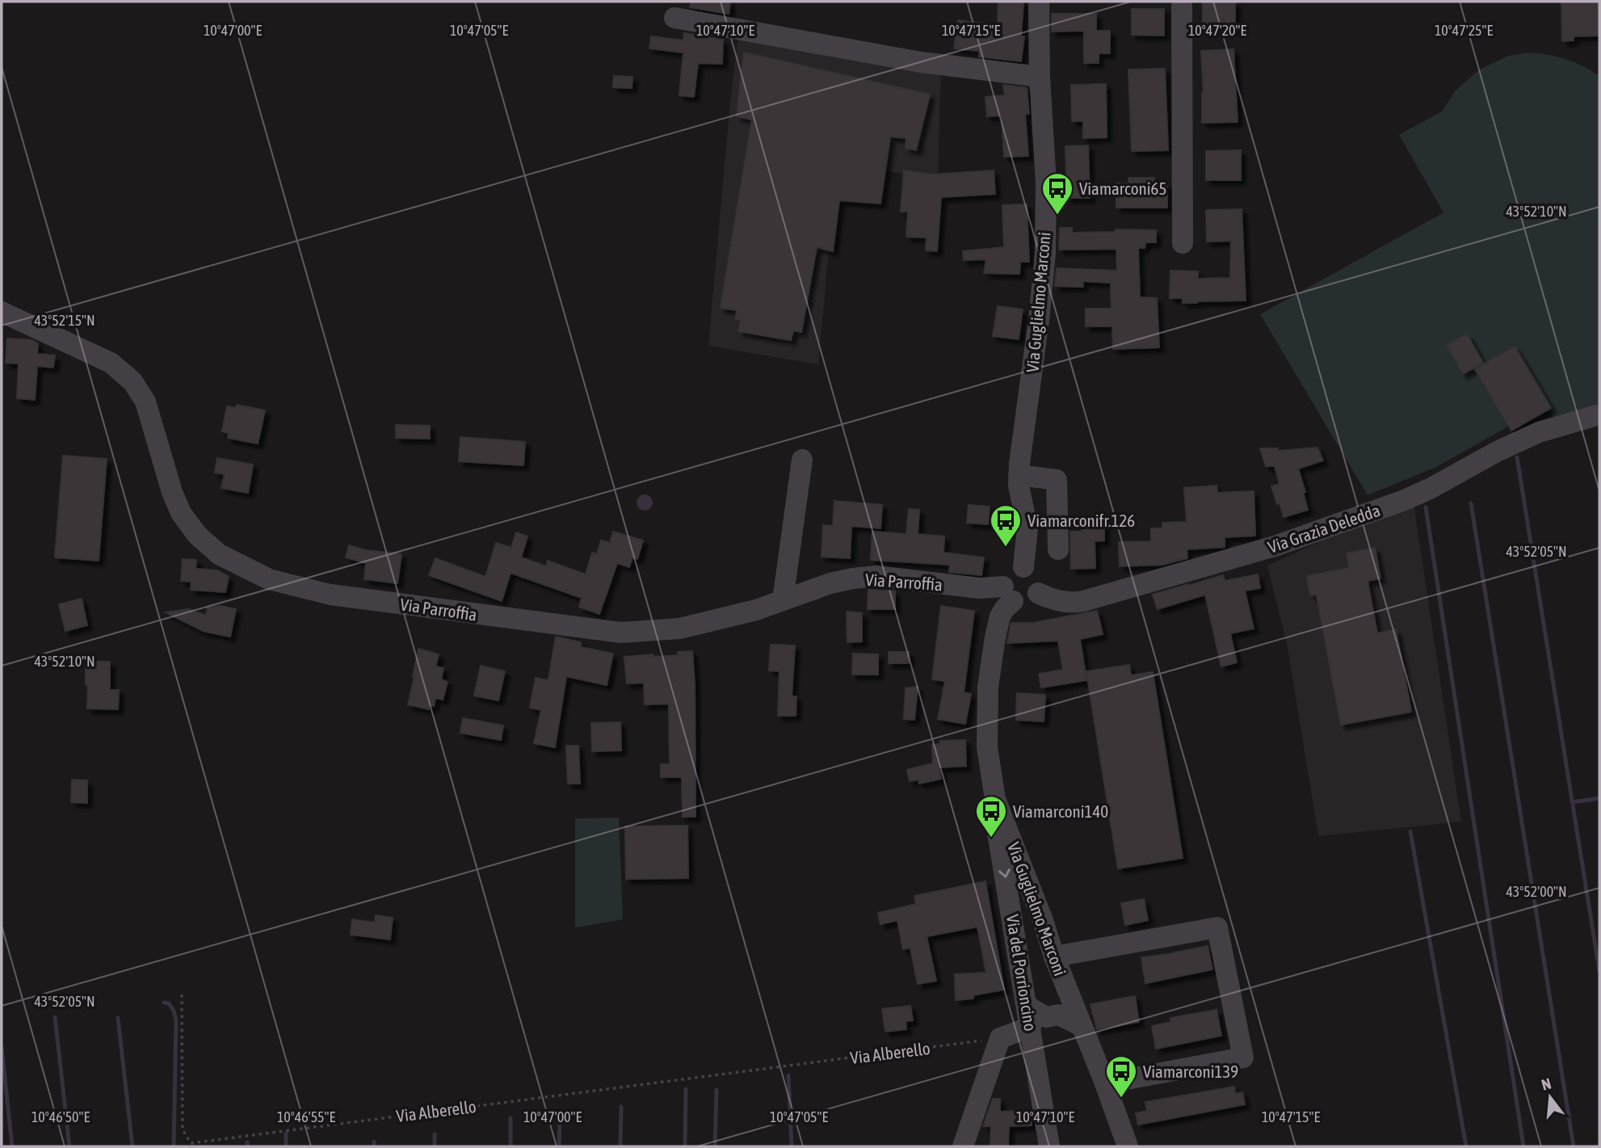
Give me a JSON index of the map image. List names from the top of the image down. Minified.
{"streets":{"street":["Via Guglielmo Marconi","Via Grazia Deledda","Via Parroffia","Via del Porrioncino"],"path":["Via Alberello"]},"crossings":[["Via Guglielmo Marconi","Via Grazia Deledda"],["Via Guglielmo Marconi","Via Parroffia"],["Via Guglielmo Marconi","Via del Porrioncino"],["Via Grazia Deledda","Via Parroffia"]],"one_way":["Via del Porrioncino"],"places":{"bus stop":["Viamarconi65","Viamarconifr.126","Viamarconi140","Viamarconi139"]},"north":"top","coordinates":["10°47'00\"E","10°47'05\"E","10°47'10\"E","10°47'15\"E","10°47'20\"E","10°47'25\"E","43°52'10\"N","43°52'15\"N","43°52'05\"N","43°52'00\"N","10°46'50\"E","10°46'55\"E"]}
